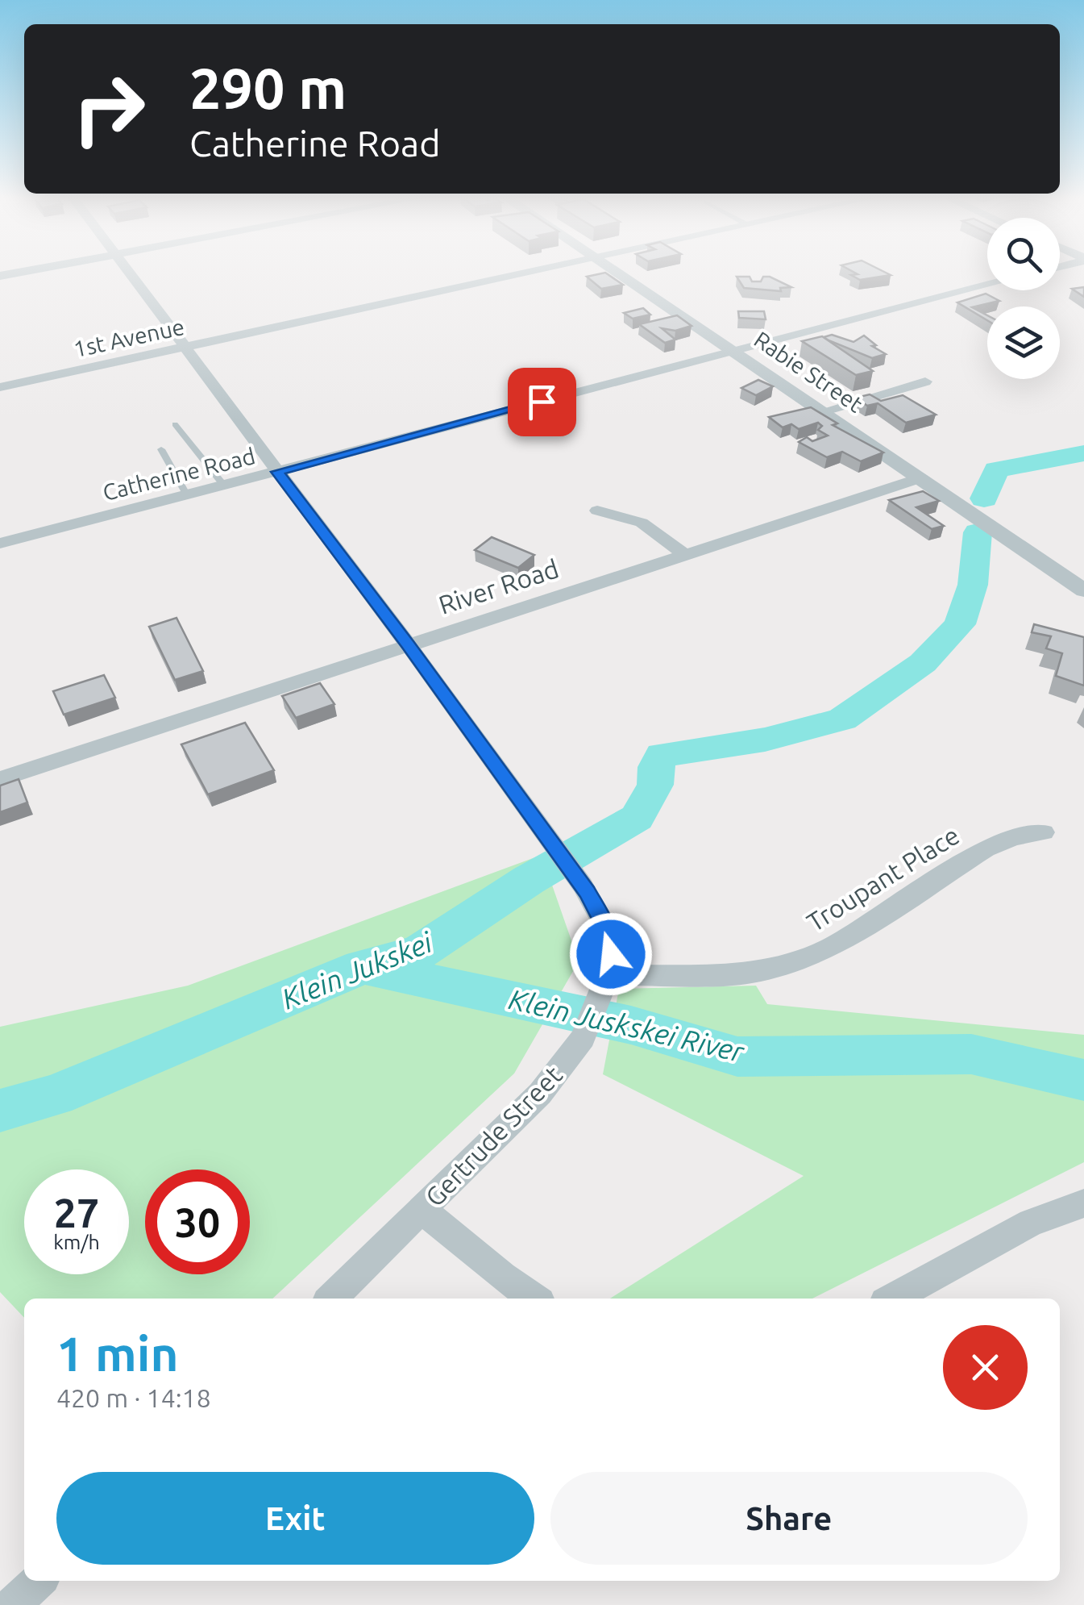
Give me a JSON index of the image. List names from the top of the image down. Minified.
{"streets":{"street":["1st Avenue","Rabie Street","Catherine Road","River Road","Troupant Place","Gertrude Street"]},"crossings":[["1st Avenue","Gertrude Street"],["Rabie Street","Catherine Road"],["Rabie Street","River Road"],["Catherine Road","Gertrude Street"],["River Road","Gertrude Street"],["Troupant Place","Gertrude Street"]],"water":["Klein Jukskei","Klein Juskskei River"],"page":{"turn":["290 m","Catherine Road"],"speed":"27 km/h","limit":"30","heading":["1 min","420 m · 14:18"],"buttons":["Exit","Share"]}}
